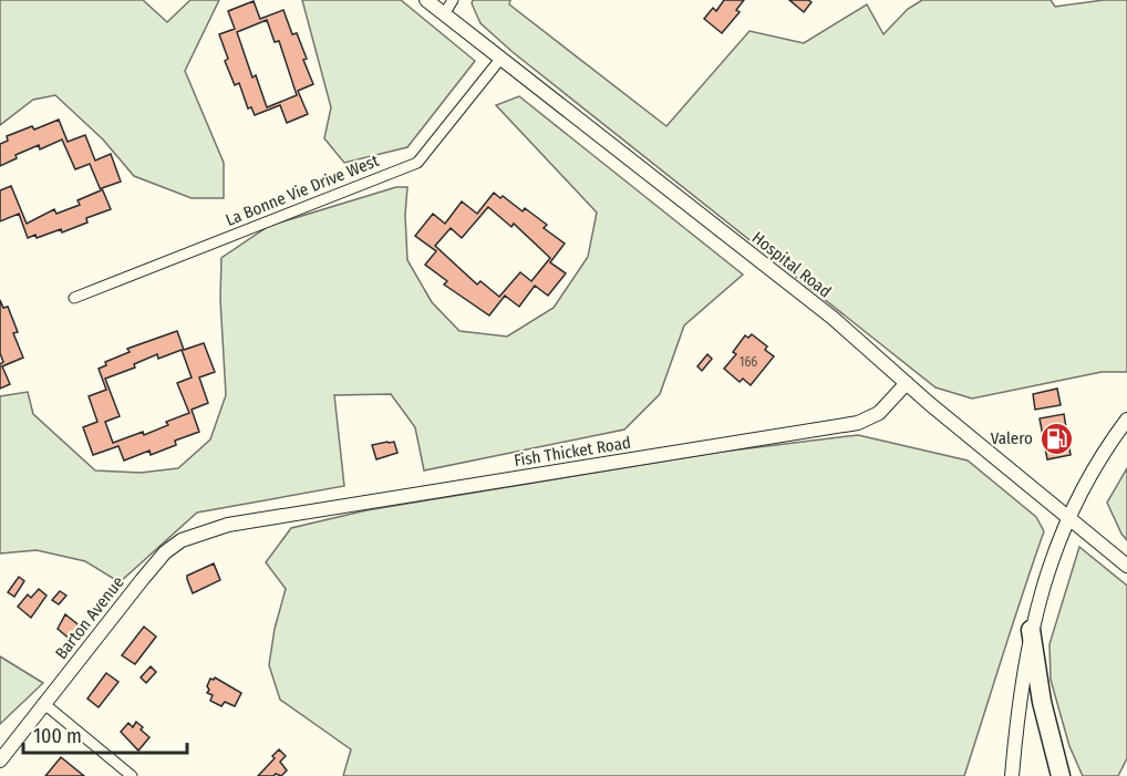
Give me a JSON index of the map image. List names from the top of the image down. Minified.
{"streets":{"street":["La Bonne Vie Drive West","Hospital Road","Fish Thicket Road","Barton Avenue"]},"crossings":[["La Bonne Vie Drive West","Hospital Road"],["Hospital Road","Fish Thicket Road"],["Fish Thicket Road","Barton Avenue"]],"places":{"fuel station":["Valero"]},"house_numbers":["166"],"scale_bar":"100 m"}
